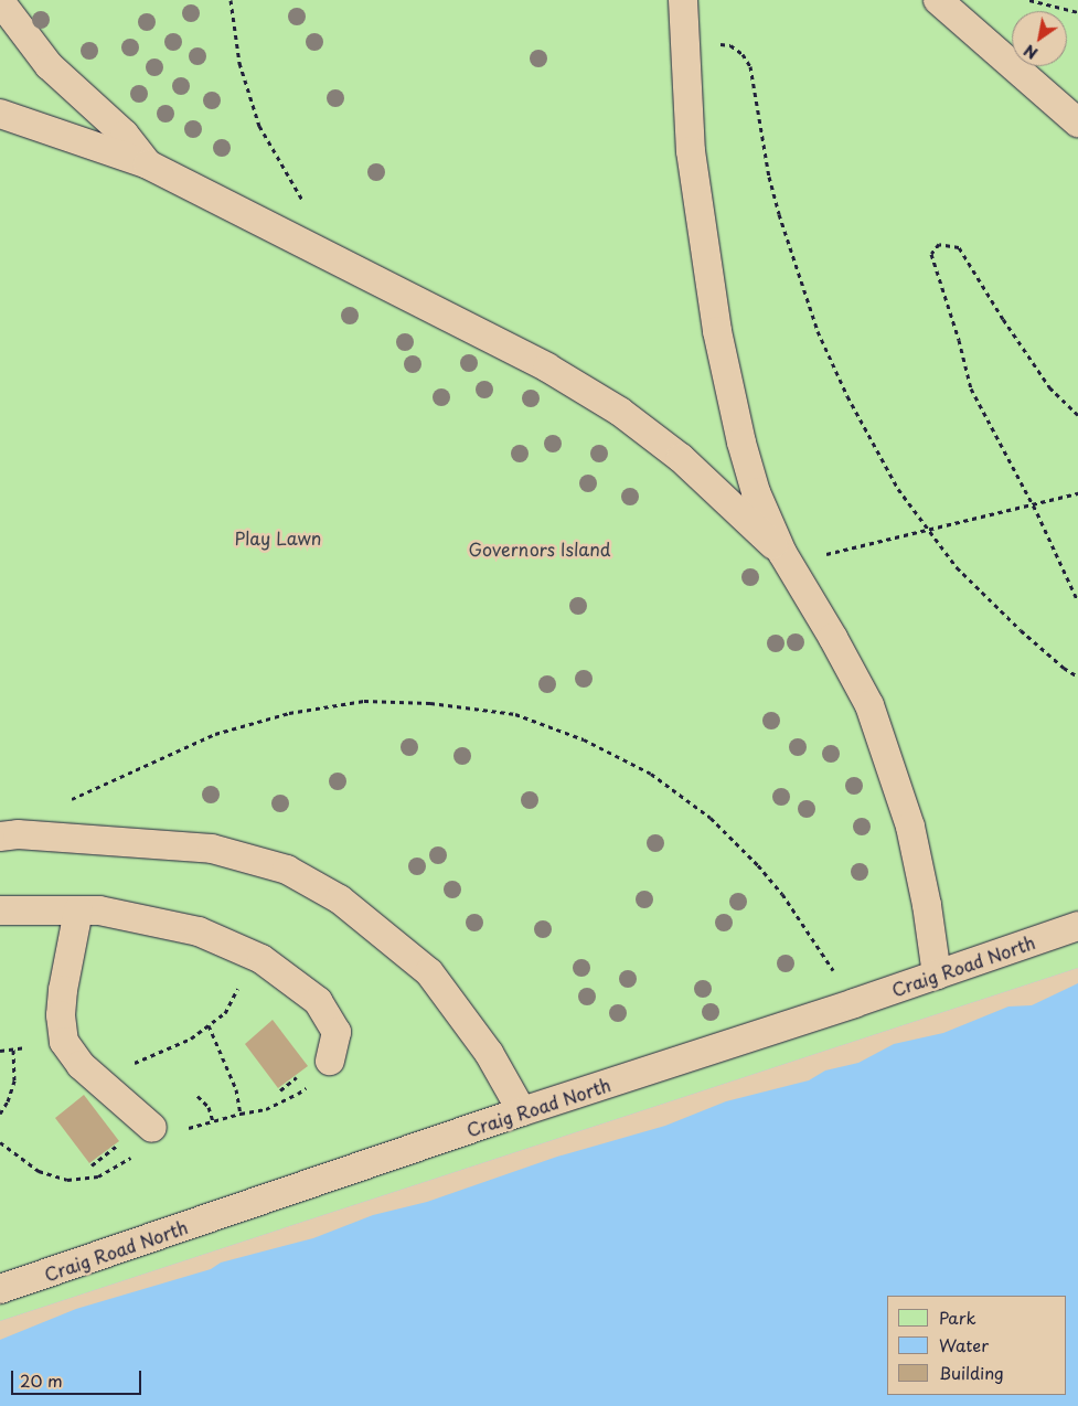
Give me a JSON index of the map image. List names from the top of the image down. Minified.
{"streets":{"street":["Craig Road North"]},"parks":["Play Lawn","Governors Island"],"legend":["Park","Water","Building"],"scale_bar":"20 m","north":"bottom left"}
